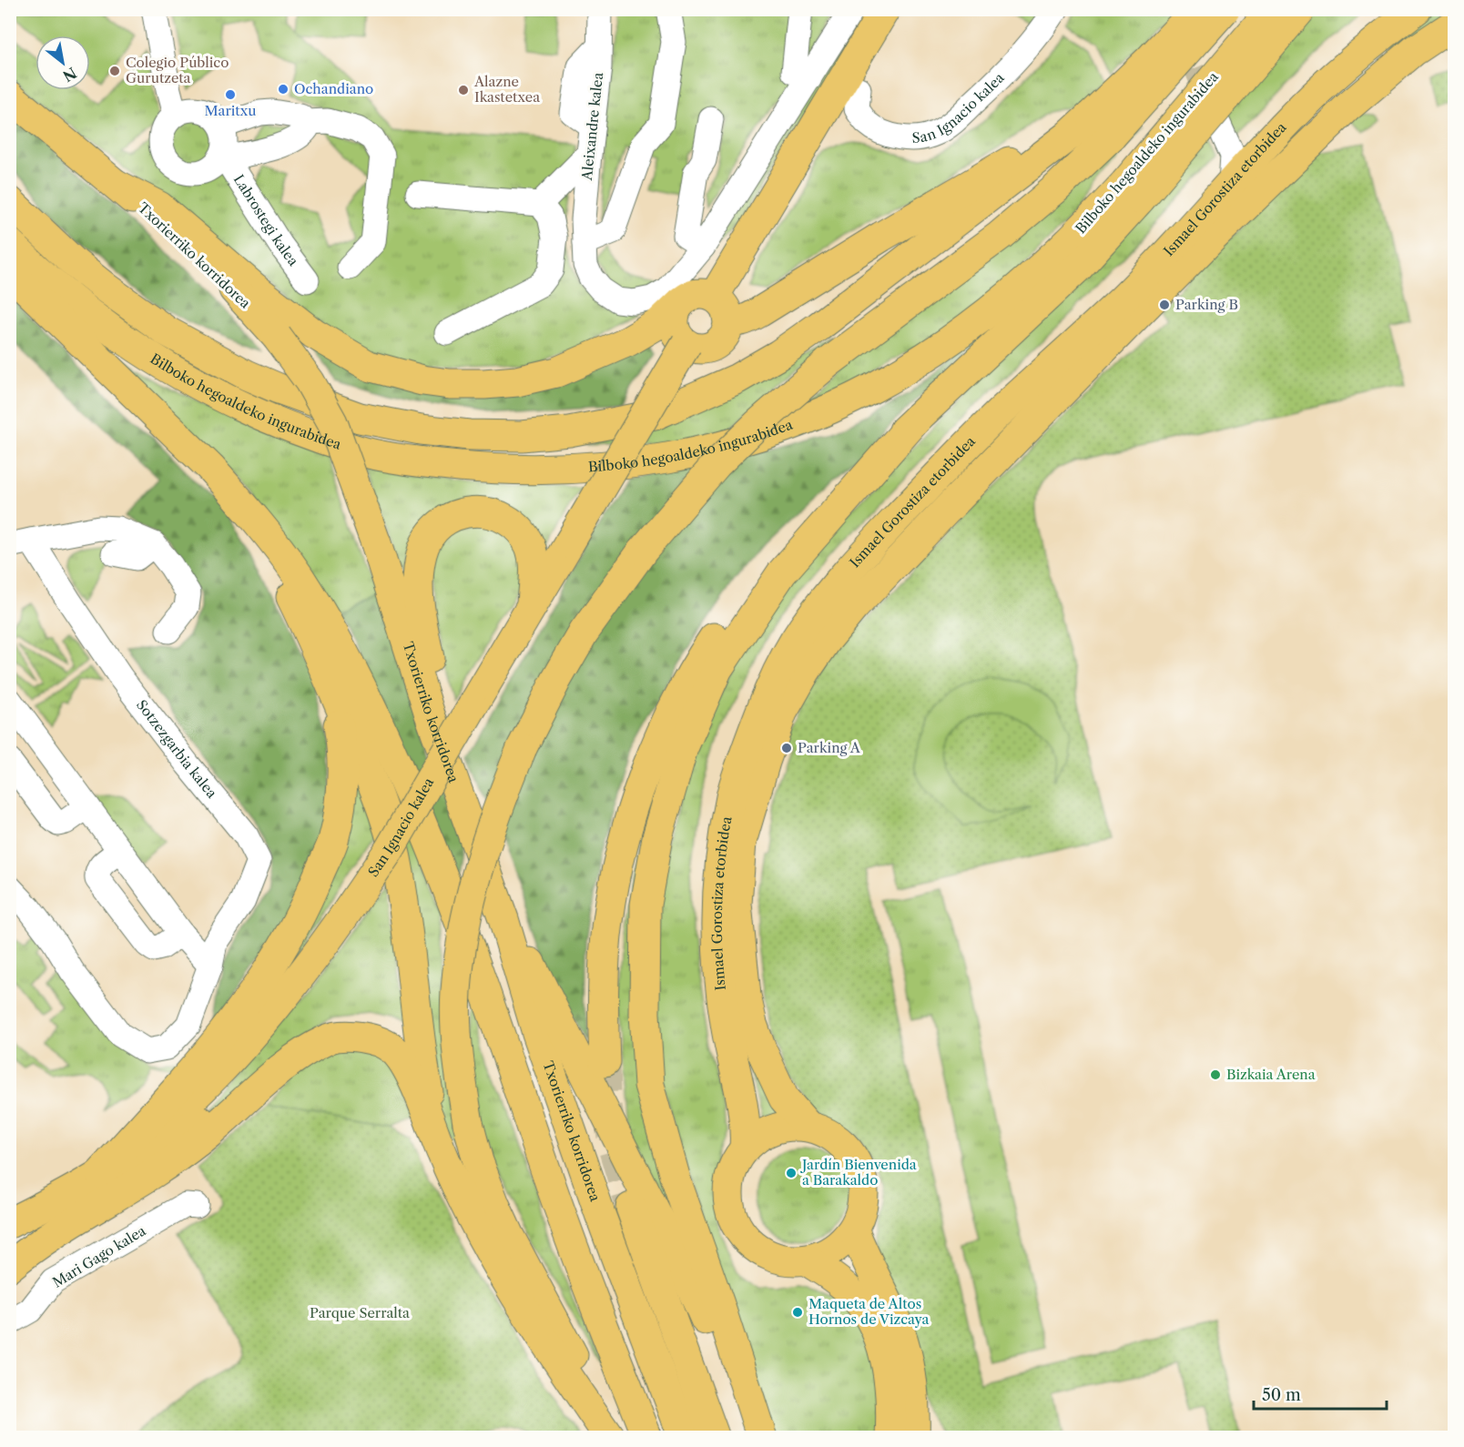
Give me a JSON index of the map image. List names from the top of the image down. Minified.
{"streets":{"main road":["San Ignacio kalea","Bilboko hegoaldeko ingurabidea","Ismael Gorostiza etorbidea","Txorierriko korridorea"],"street":["Aleixandre kalea","Labrostegi kalea","Sotzezgarbia kalea","Mari Gago kalea"]},"parks":["Parque Serralta"],"places":["Colegio Público Gurutzeta","Ochandiano","Alazne Ikastetxea","Maritxu","Parking B","Parking A","Bizkaia Arena","Jardín Bienvenida a Barakaldo","Maqueta de Altos Hornos de Vizcaya"],"scale_bar":"50 m","north":"bottom right"}
